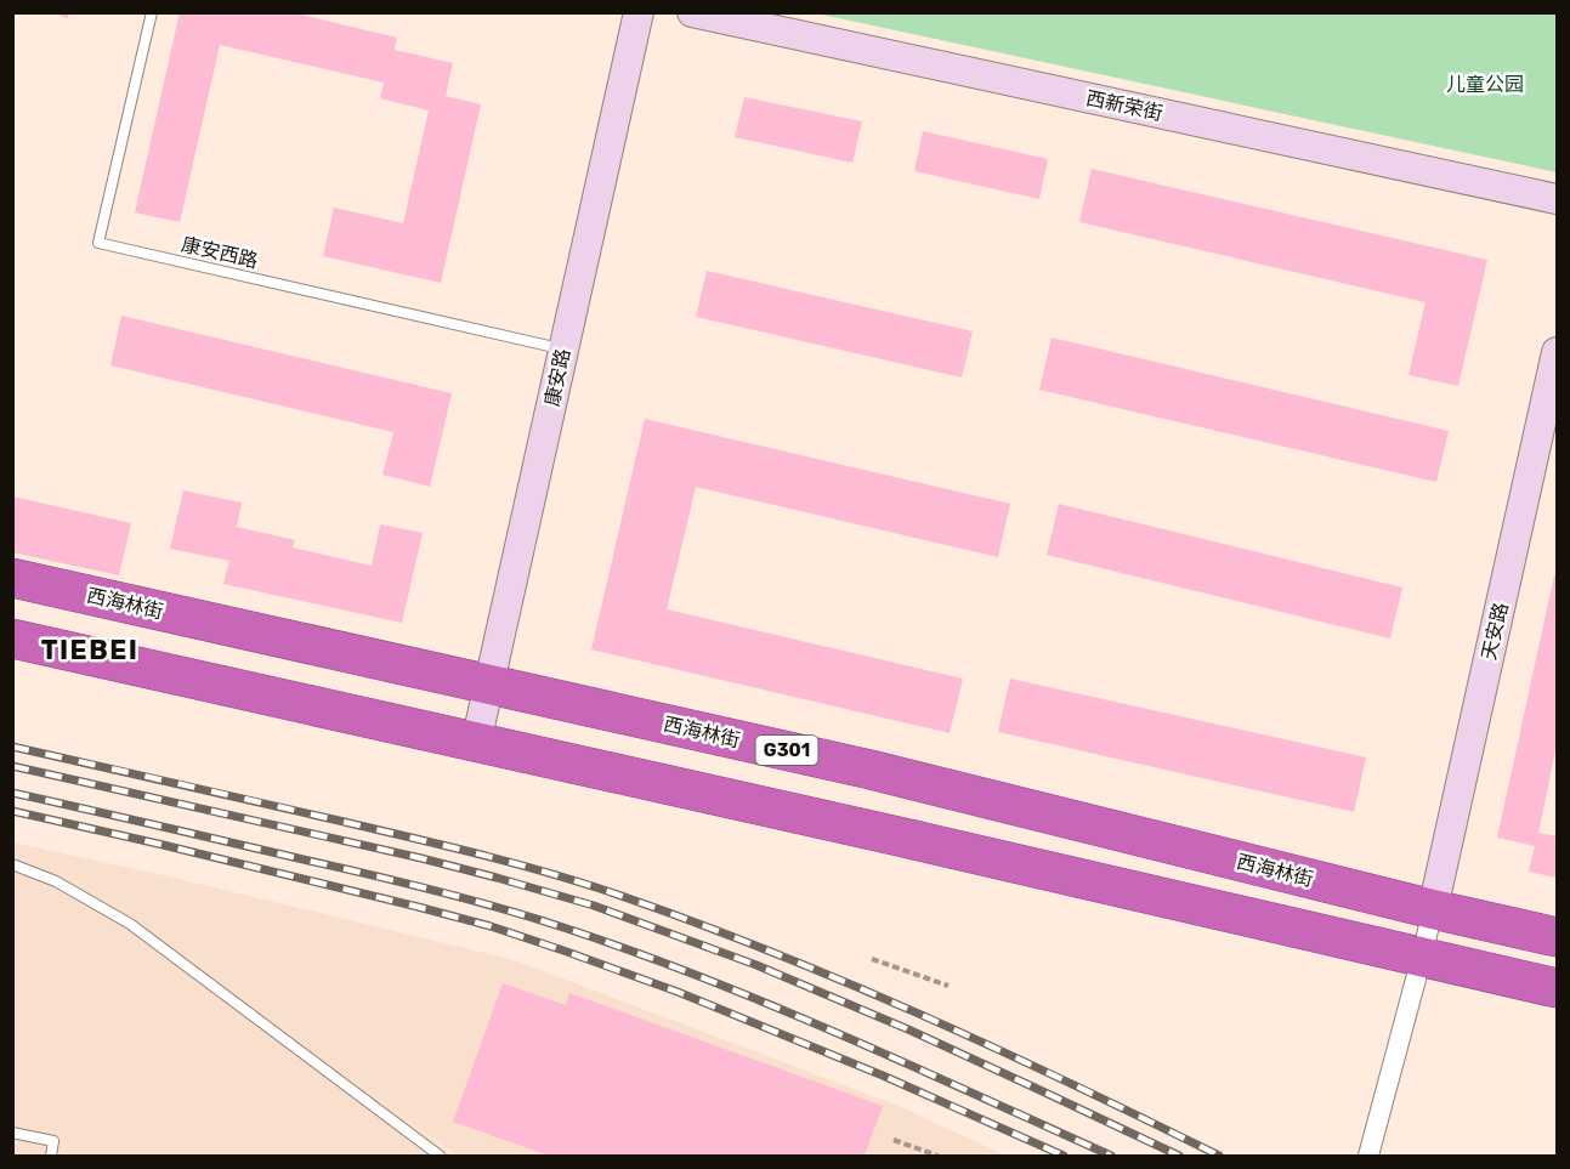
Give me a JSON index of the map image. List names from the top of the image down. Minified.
{"streets":{"highway":["西海林街","G301"],"street":["西新荣街","康安路","天安路"],"lane":["康安西路"]},"crossings":[["康安西路","康安路"],["康安路","西海林街"],["西海林街","天安路"]],"districts":["TIEBEI"],"parks":["儿童公园"]}
